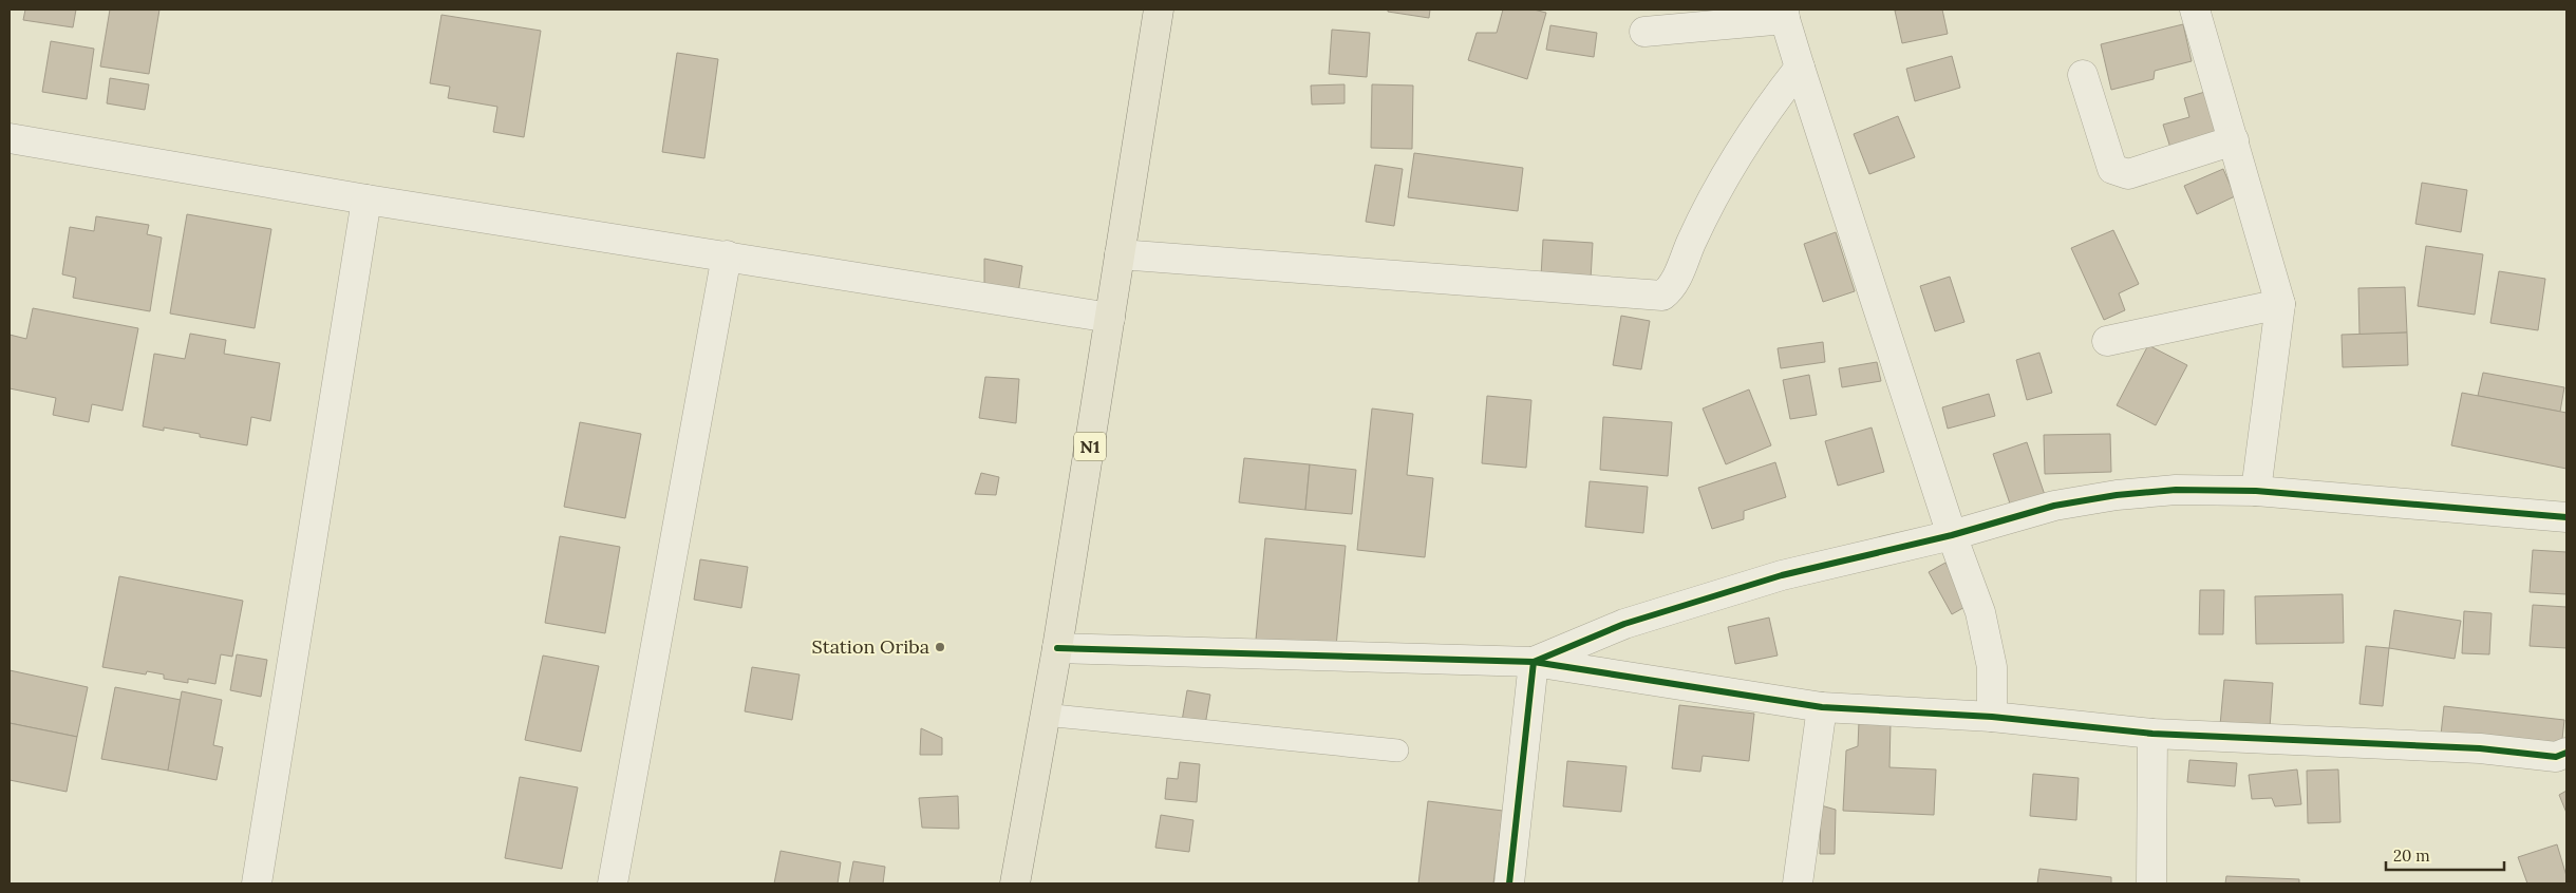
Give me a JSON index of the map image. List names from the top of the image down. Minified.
{"streets":{"main road":["N1"]},"places":["Station Oriba"],"scale_bar":"20 m"}
